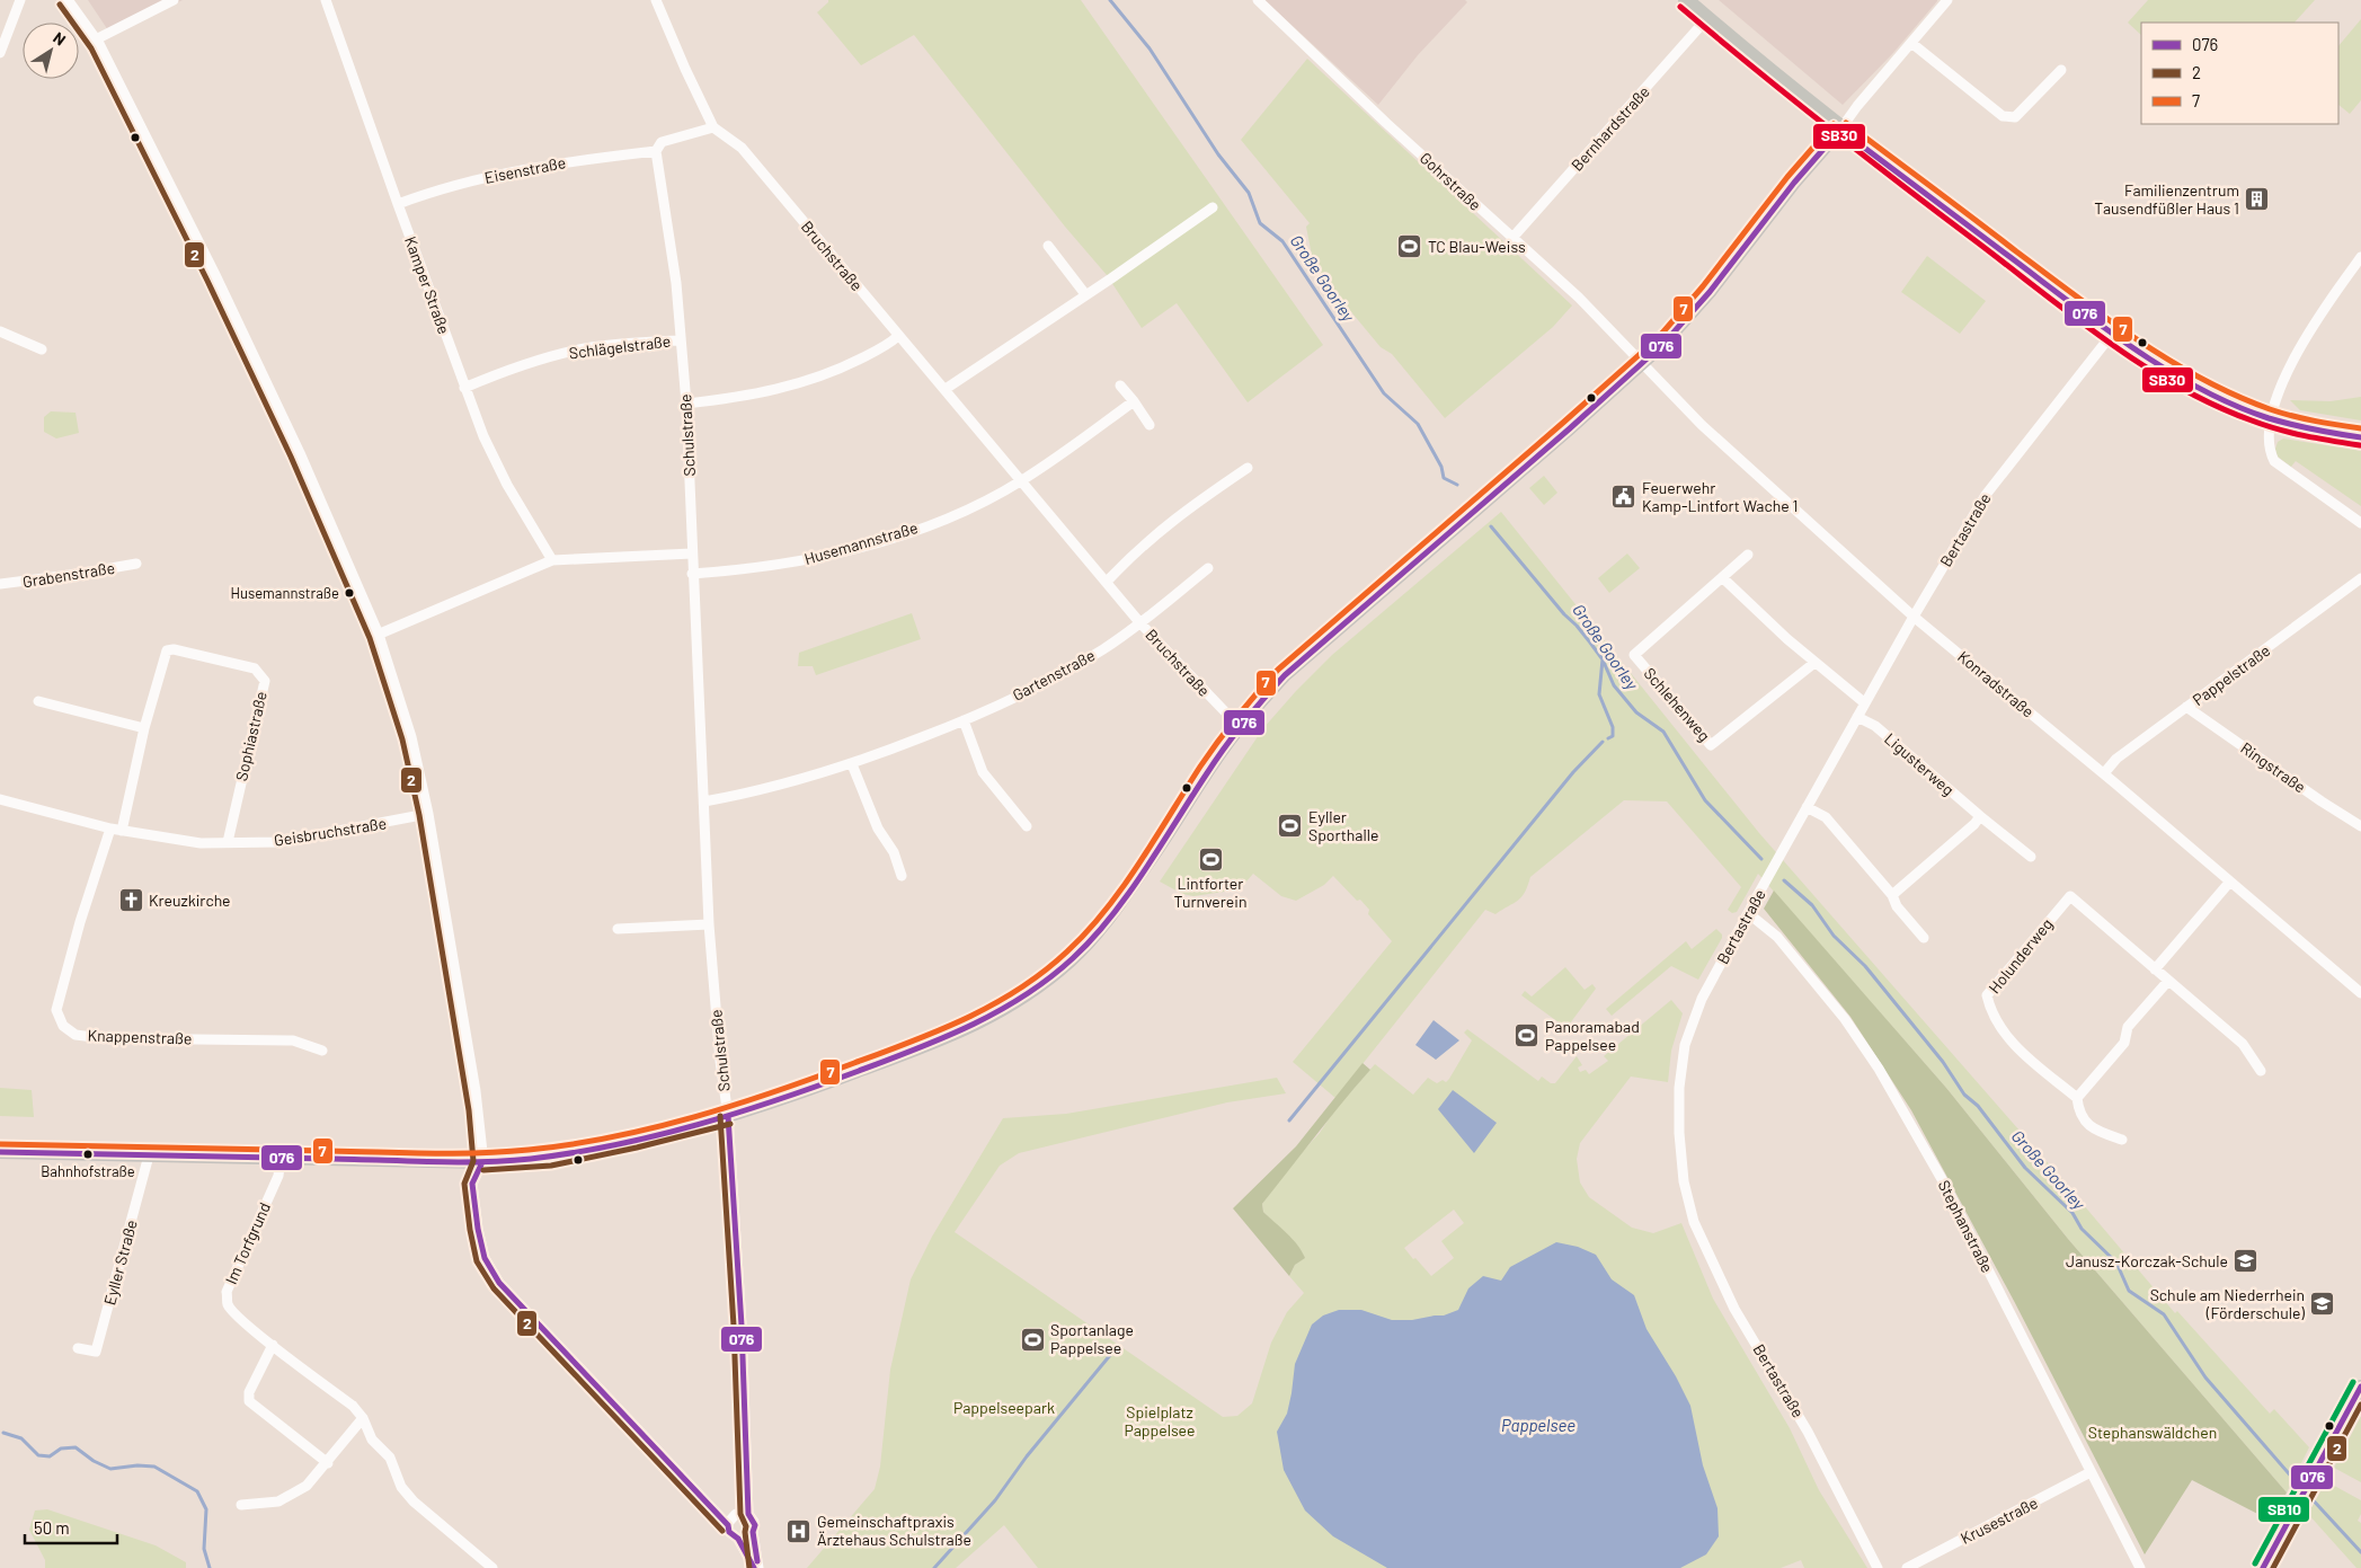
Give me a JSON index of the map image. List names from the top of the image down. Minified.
{"streets":{"street":["Bernhardstraße","Eisenstraße","Gohrstraße","Bruchstraße","Kamper Straße","Schlägelstraße","Schulstraße","Bertastraße","Husemannstraße","Grabenstraße","Gartenstraße","Pappelstraße","Konradstraße","Schlehenweg","Sophiastraße","Ligusterweg","Ringstraße","Geisbruchstraße","Holunderweg","Knappenstraße","Stephanstraße","Im Torfgrund","Eyller Straße","Krusestraße"]},"crossings":[["Bernhardstraße","Gohrstraße"],["Eisenstraße","Kamper Straße"],["Eisenstraße","Schulstraße"],["Gohrstraße","Konradstraße"],["Bruchstraße","Husemannstraße"],["Bruchstraße","Gartenstraße"],["Kamper Straße","Schlägelstraße"],["Schlägelstraße","Schulstraße"],["Schulstraße","Husemannstraße"],["Schulstraße","Gartenstraße"],["Bertastraße","Konradstraße"],["Bertastraße","Ligusterweg"],["Bertastraße","Stephanstraße"],["Pappelstraße","Konradstraße"],["Pappelstraße","Ringstraße"],["Sophiastraße","Geisbruchstraße"],["Geisbruchstraße","Knappenstraße"],["Stephanstraße","Krusestraße"]],"water":["Große Goorley","Pappelsee"],"parks":["Pappelseepark","Spielplatz Pappelsee","Stephanswäldchen"],"places":{"building":["Familienzentrum Tausendfüßler Haus 1"],"sports":["TC Blau-Weiss","Eyller Sporthalle","Lintforter Turnverein","Panoramabad Pappelsee","Sportanlage Pappelsee"],"public building":["Feuerwehr Kamp-Lintfort Wache 1"],"other":["Husemannstraße","Bahnhofstraße"],"church":["Kreuzkirche"],"school or university":["Janusz-Korczak-Schule","Schule am Niederrhein (Förderschule)"],"hospital":["Gemeinschaftpraxis Ärztehaus Schulstraße"]},"lines":["transit line 2","transit line SB30","transit line 7","transit line 076","transit line SB10"],"legend":["076","2","7"],"scale_bar":"50 m","north":"top right"}
